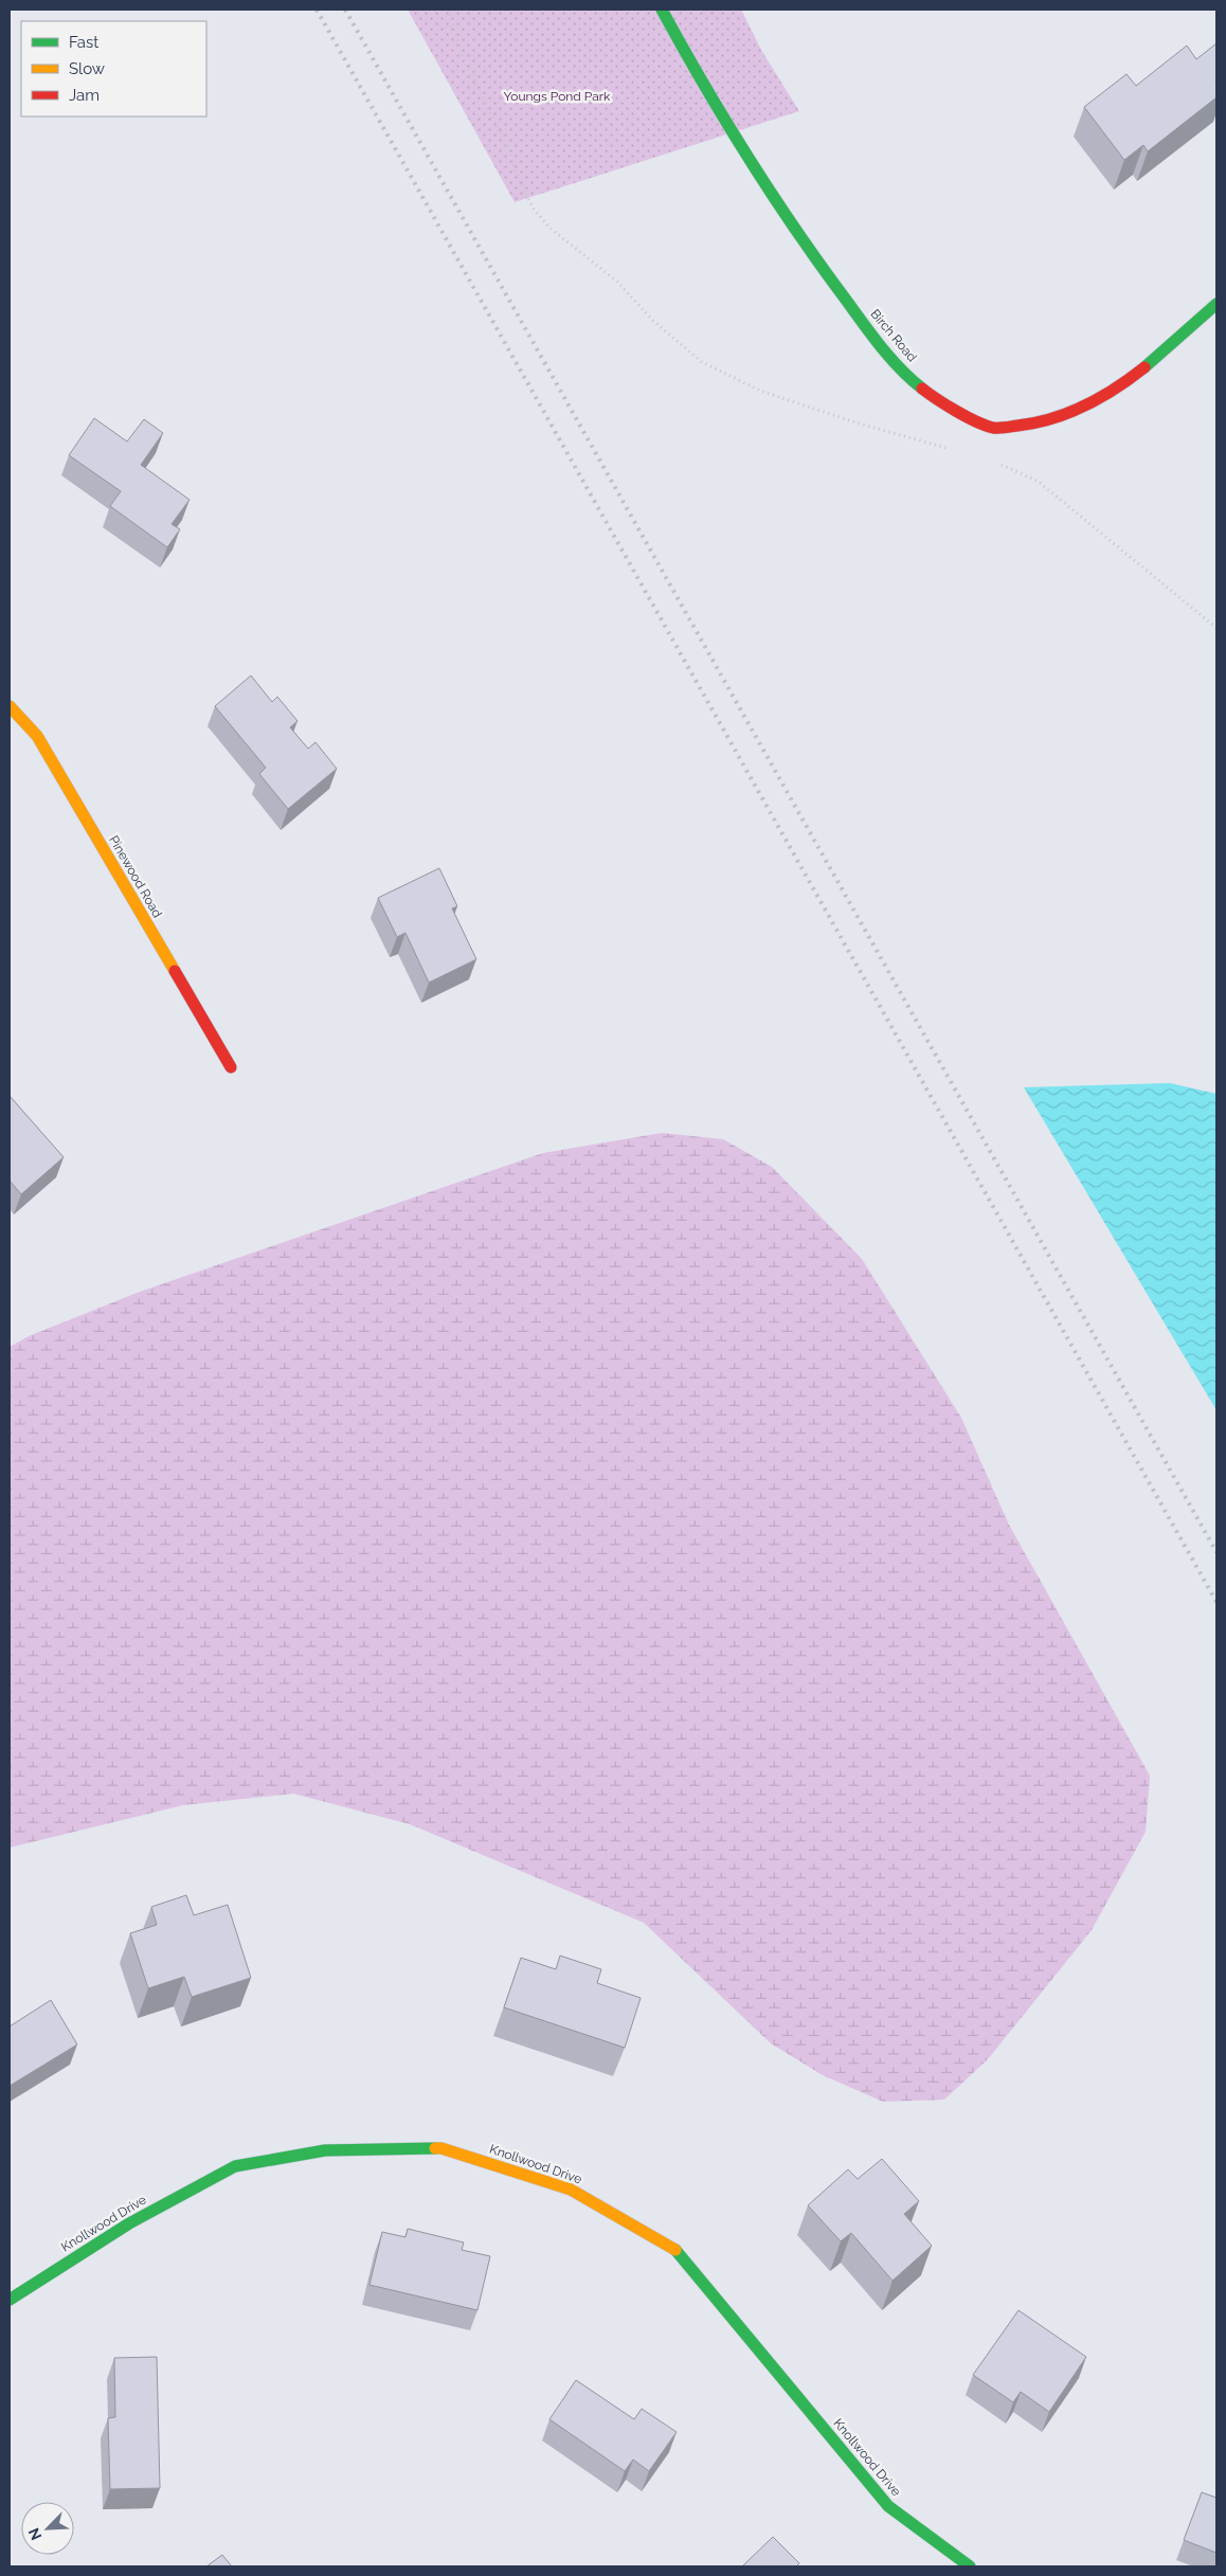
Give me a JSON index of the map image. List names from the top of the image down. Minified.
{"streets":{"street":["Birch Road","Pinewood Road","Knollwood Drive"]},"parks":["Youngs Pond Park"],"legend":["Fast","Slow","Jam"],"north":"bottom left"}
